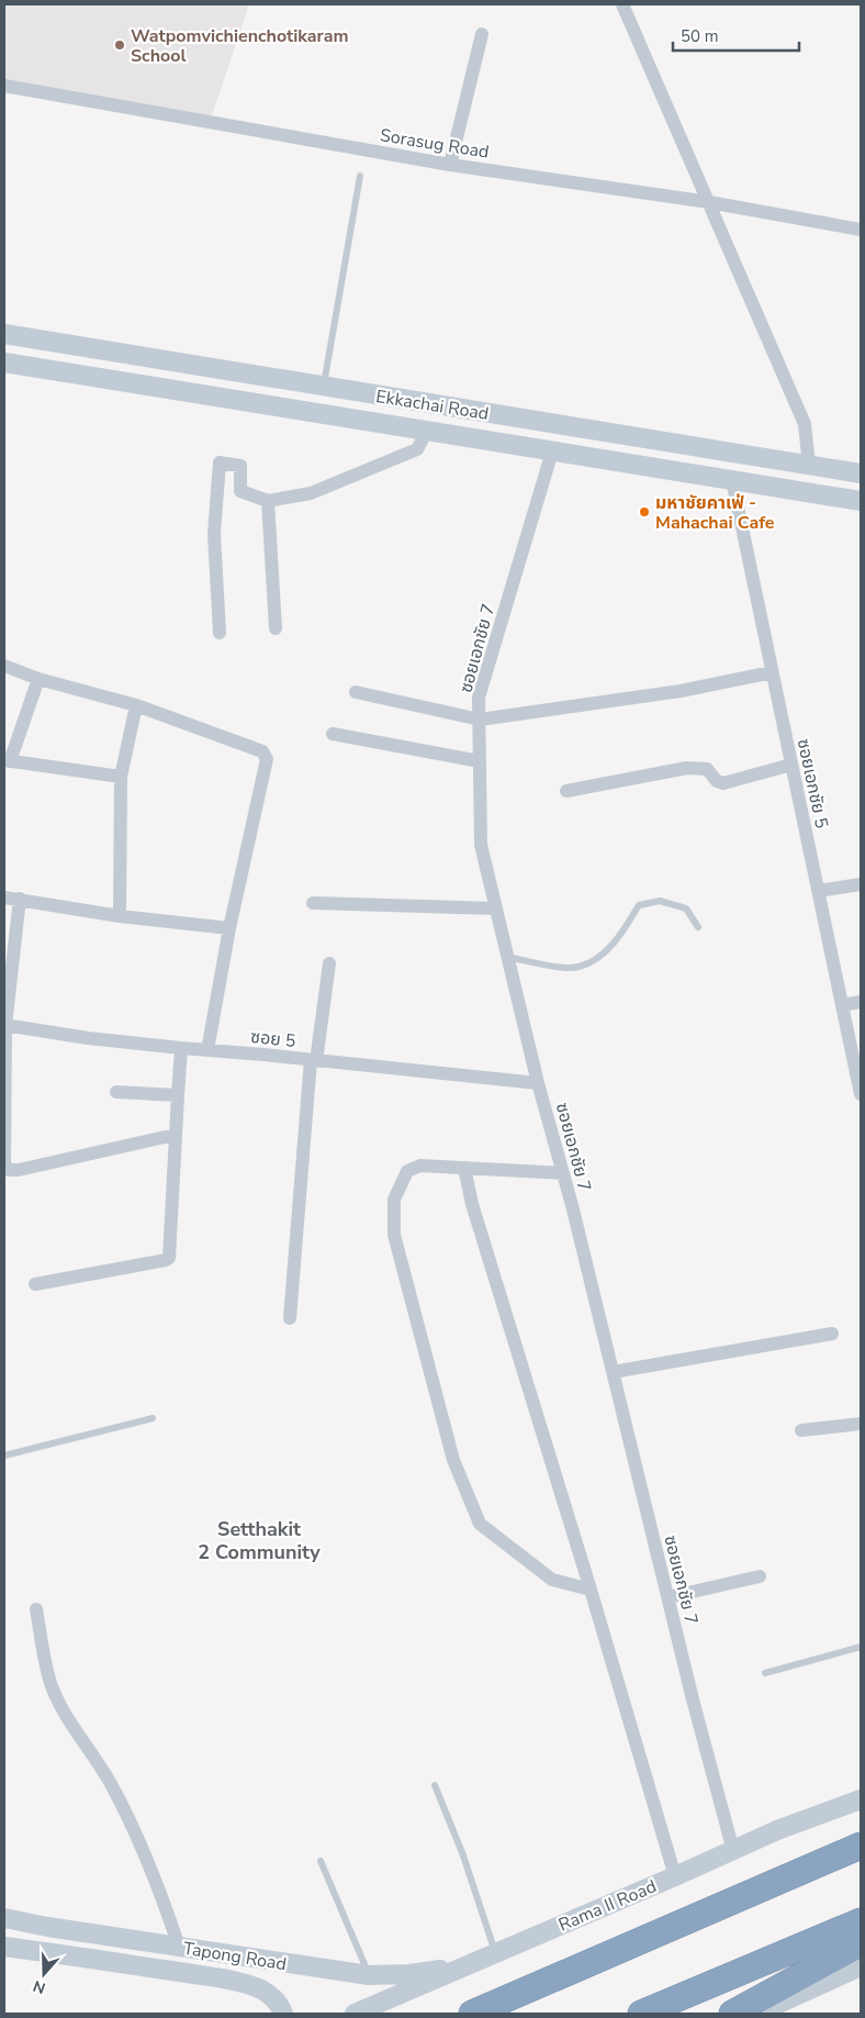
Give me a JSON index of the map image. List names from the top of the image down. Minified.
{"streets":{"main road":["Ekkachai Road","Rama II Road","Tapong Road"],"street":["Sorasug Road","ซอยเอกชัย 7","ซอยเอกชัย 5","ซอย 5"]},"crossings":[["Ekkachai Road","ซอยเอกชัย 7"],["Ekkachai Road","ซอยเอกชัย 5"],["ซอยเอกชัย 7","ซอย 5"],["ซอยเอกชัย 7","Rama II Road"],["Rama II Road","Tapong Road"]],"districts":["Setthakit 2 Community"],"places":["Watpomvichienchotikaram School","มหาชัยคาเฟ่ - Mahachai Cafe"],"scale_bar":"50 m","north":"bottom"}
